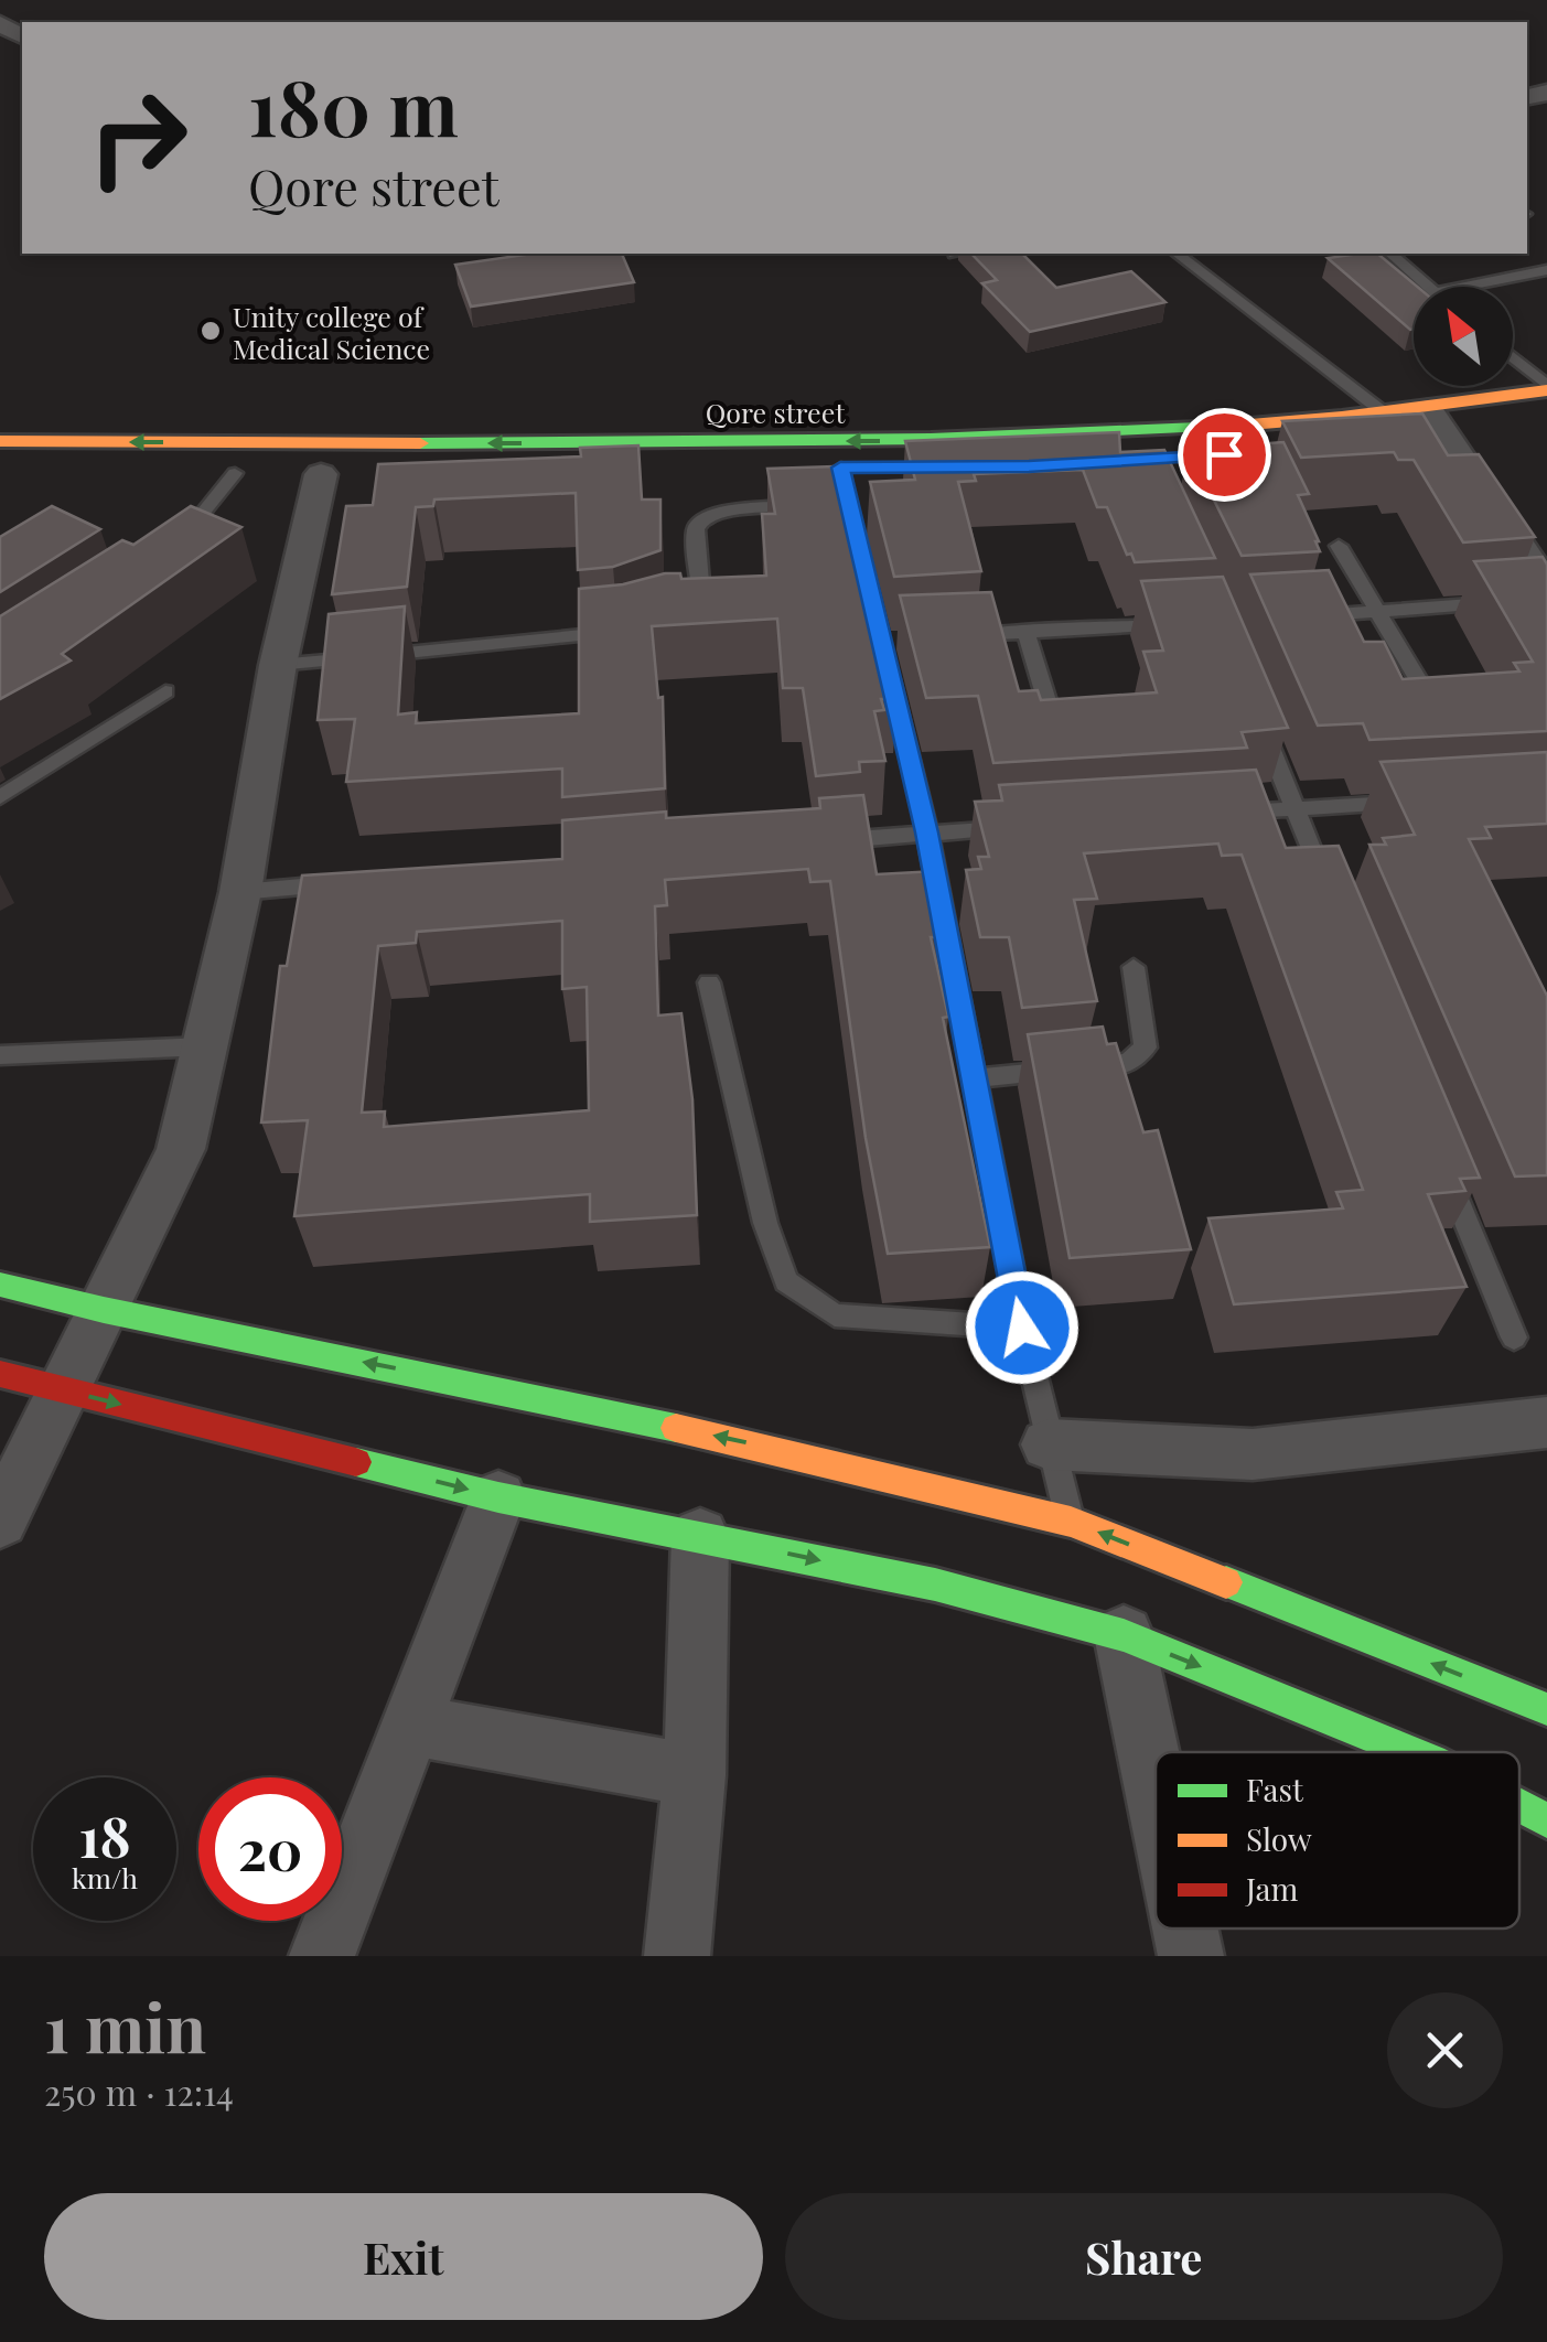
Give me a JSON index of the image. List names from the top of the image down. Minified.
{"streets":{"main road":["Qore street"]},"one_way":["Qore street"],"places":["Unity college of Medical Science"],"legend":["Fast","Slow","Jam"],"north":"top left","page":{"turn":["180 m","Qore street"],"speed":"18 km/h","limit":"20","heading":["1 min","250 m · 12:14"],"buttons":["Exit","Share"]}}
